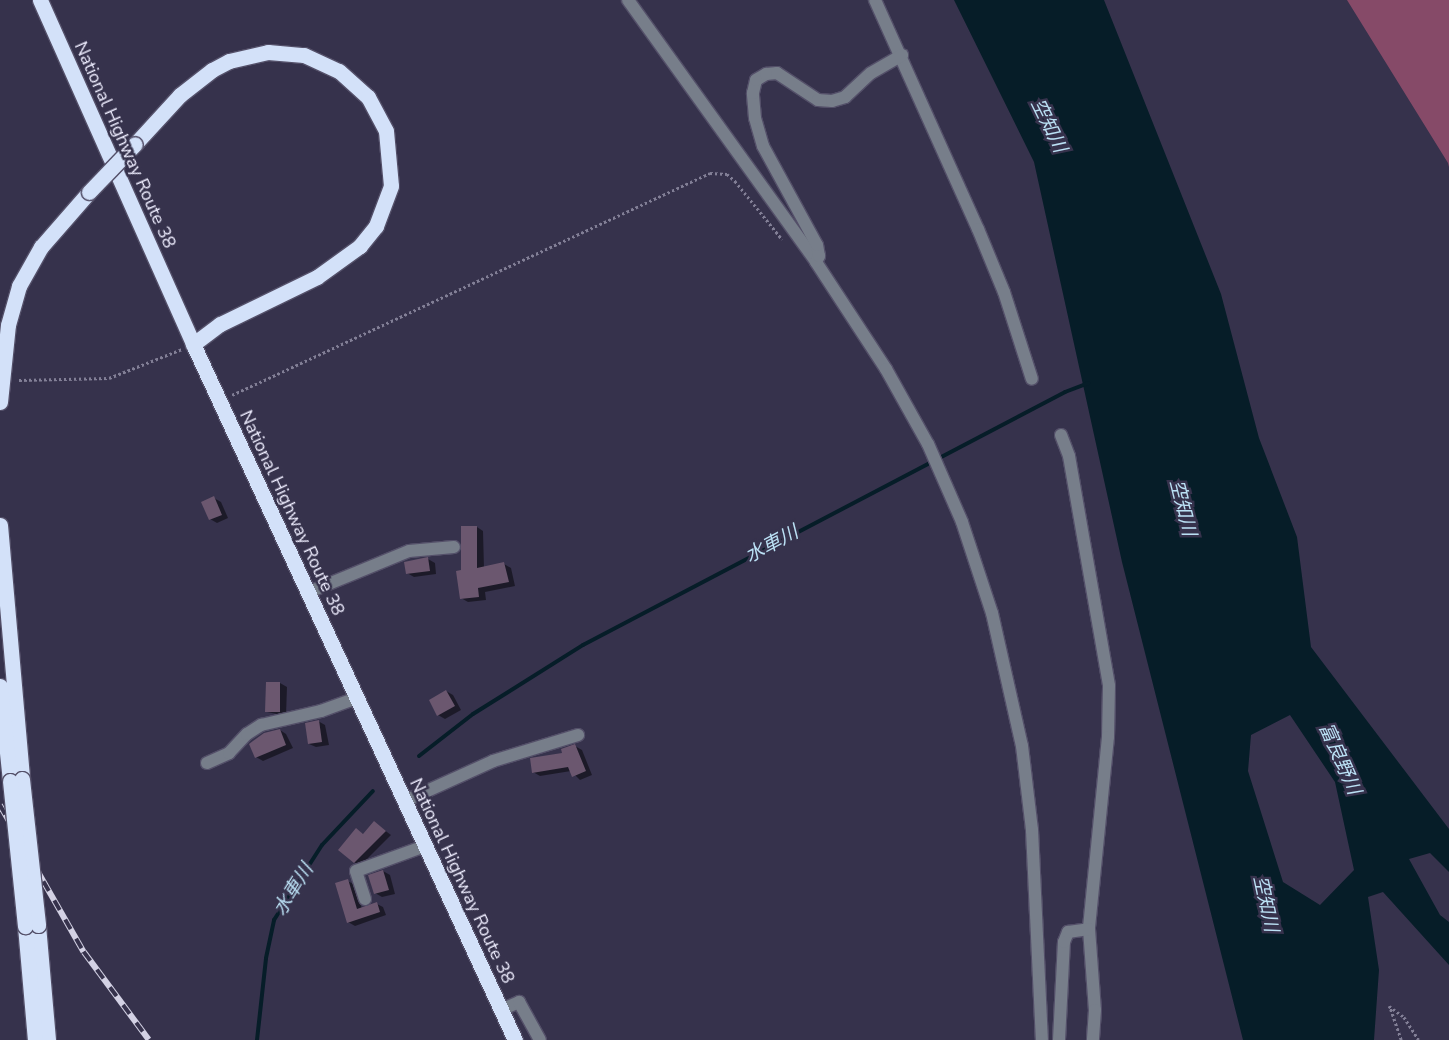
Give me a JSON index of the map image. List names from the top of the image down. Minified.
{"streets":{"highway":["National Highway Route 38"]},"water":["空知川","水車川","富良野川"]}
